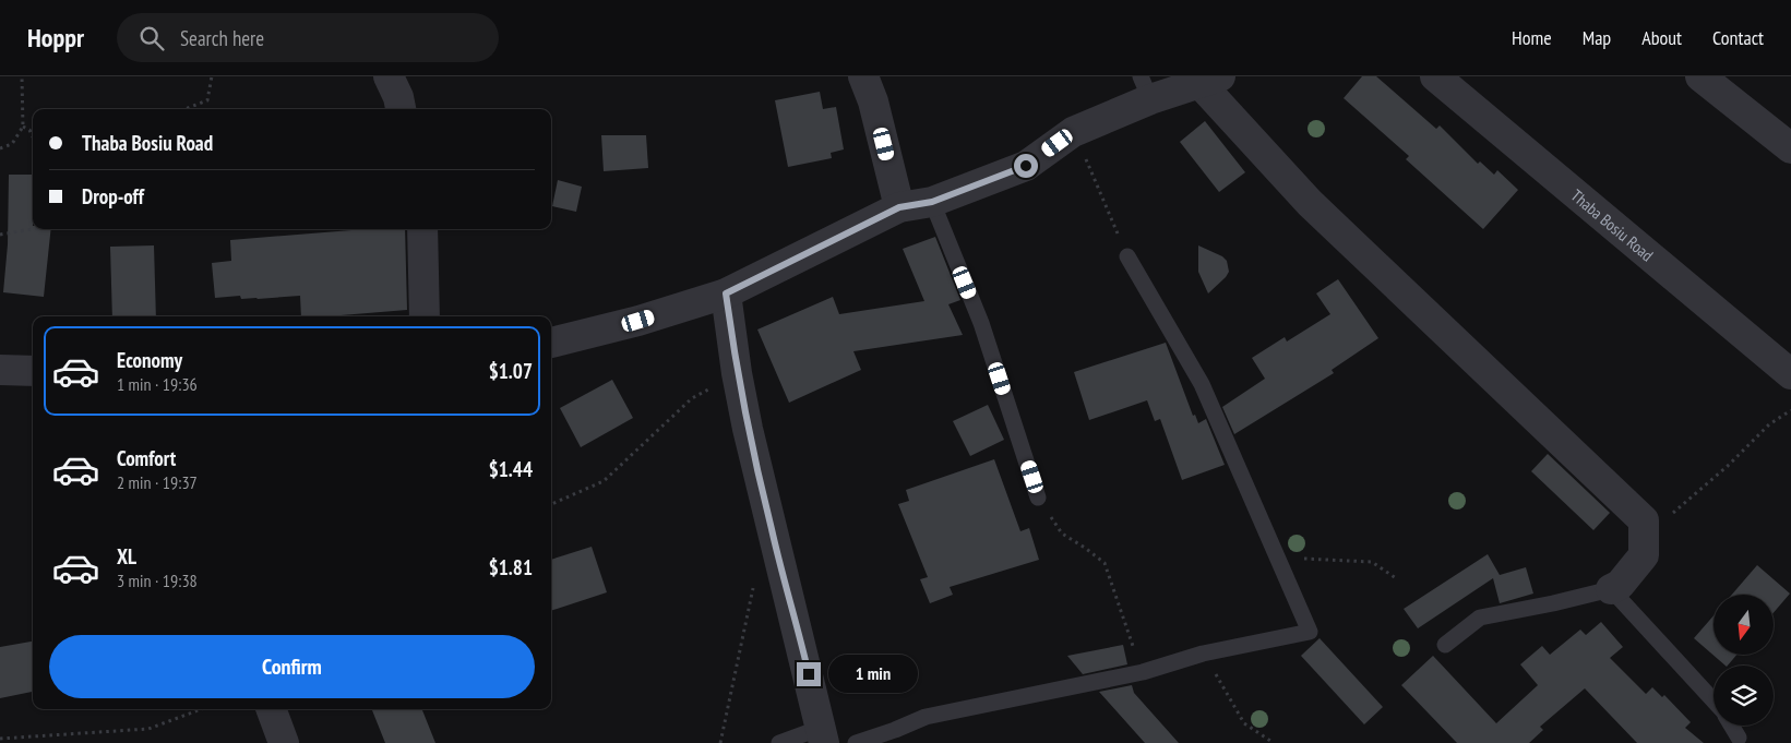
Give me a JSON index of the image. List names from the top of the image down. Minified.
{"streets":{"street":["Thaba Bosiu Road"]},"north":"bottom","page":{"header":"Hoppr","search":"Search here","nav":["Home","Map","About","Contact"],"banner":["Thaba Bosiu Road","Drop-off"],"list":[{"name":"Economy","note":"1 min · 19:36","value":"$1.07"},{"name":"Comfort","note":"2 min · 19:37","value":"$1.44"},{"name":"XL","note":"3 min · 19:38","value":"$1.81"}],"buttons":"Confirm","bubble":"1 min"}}
